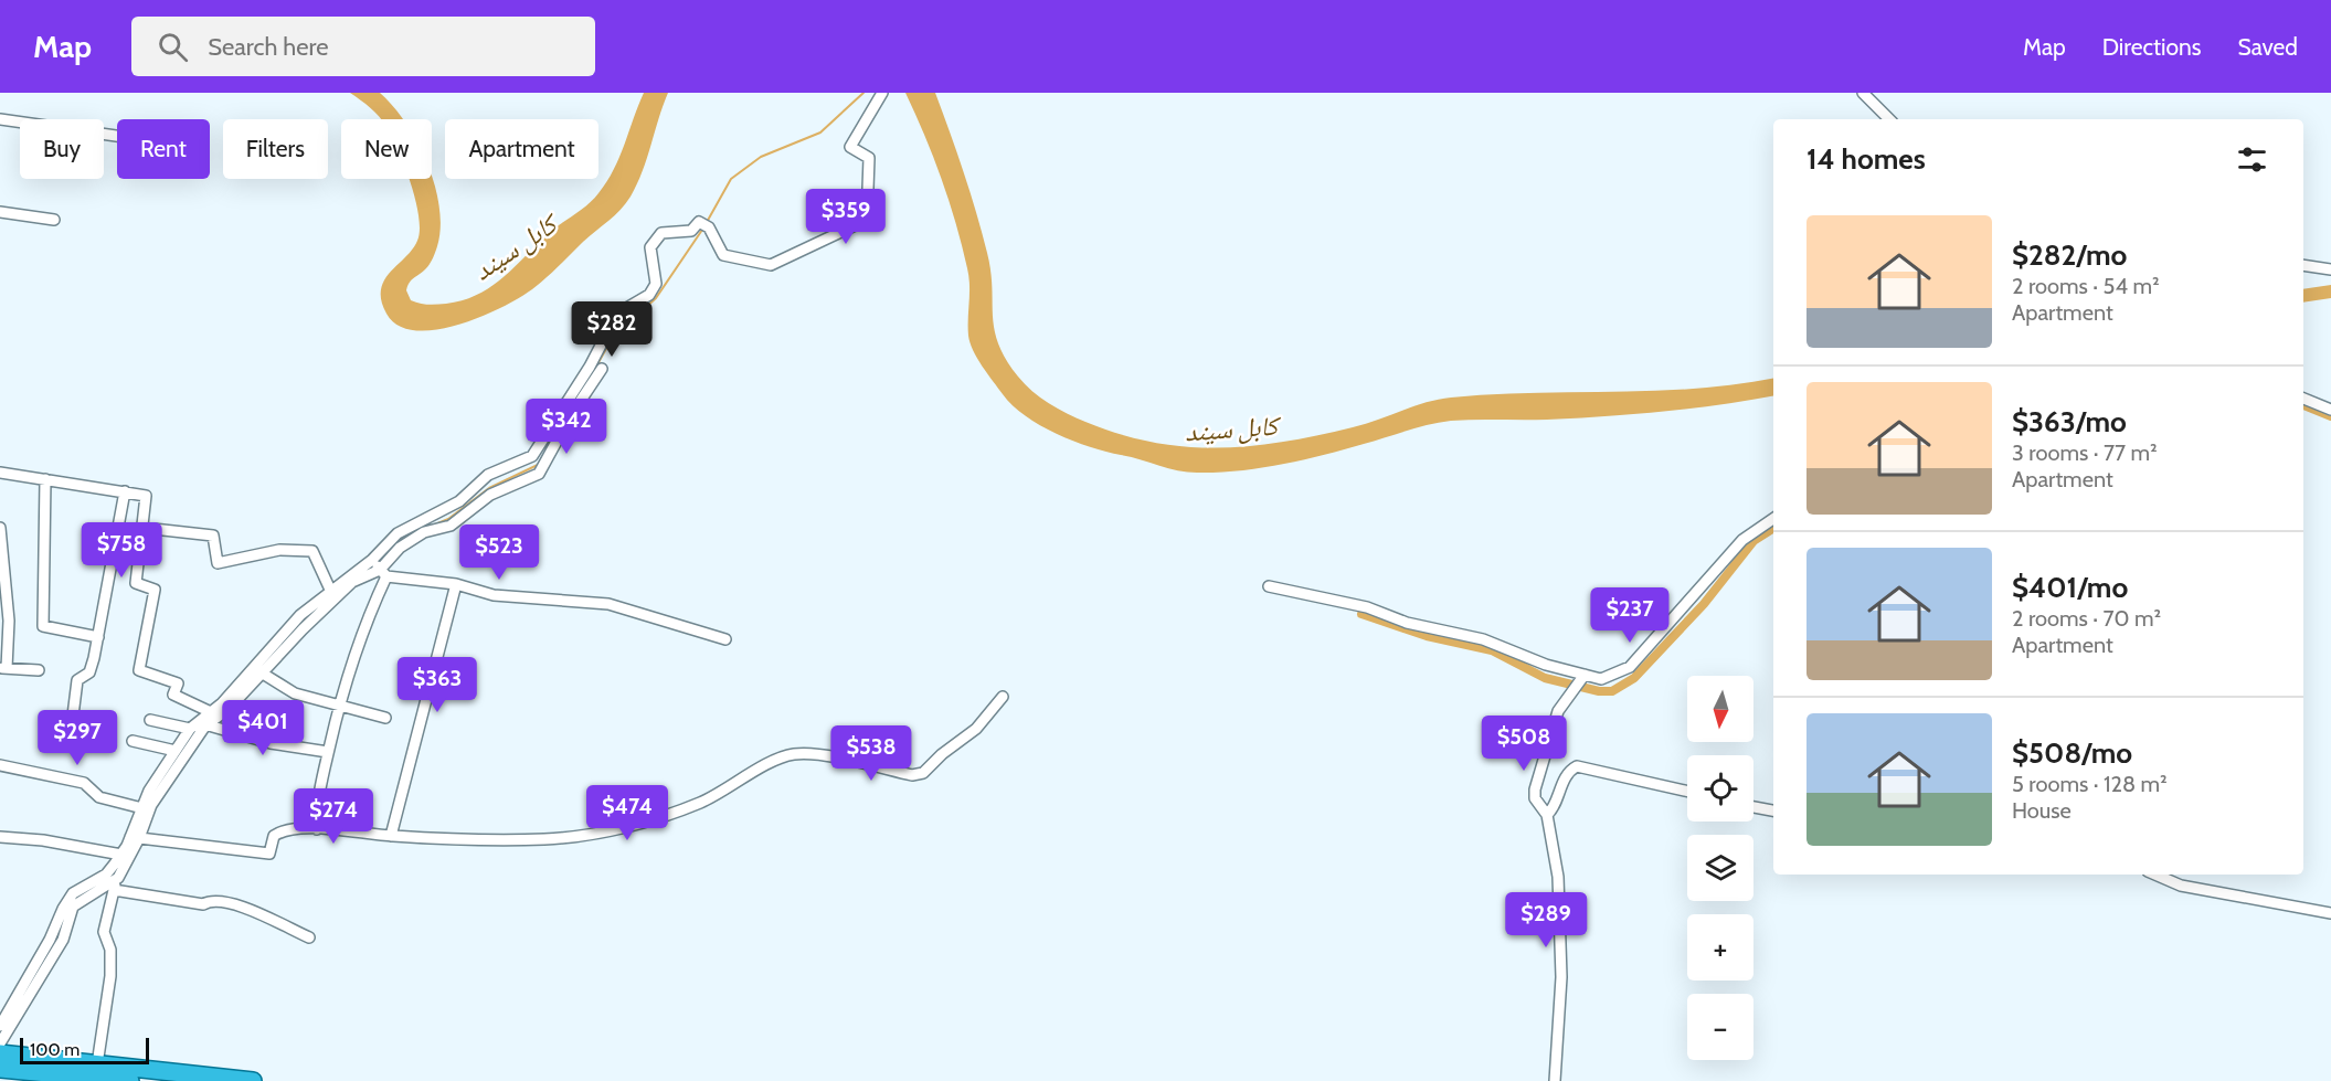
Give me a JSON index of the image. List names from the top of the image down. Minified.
{"water":["کابل سيند"],"scale_bar":"100 m","north":"bottom","page":{"header":"Map","search":"Search here","nav":["Map","Directions","Saved"],"chip":["Buy","Rent","Filters","New","Apartment"],"heading":"14 homes","price":["$359","$282","$342","$758","$523","$237","$363","$401","$297","$508","$538","$474","$274","$289"],"list":[{"name":"$282/mo","note":"2 rooms · 54 m² · Apartment"},{"name":"$363/mo","note":"3 rooms · 77 m² · Apartment"},{"name":"$401/mo","note":"2 rooms · 70 m² · Apartment"},{"name":"$508/mo","note":"5 rooms · 128 m² · House"}],"map_buttons":["+","−"],"scale":"100 m"}}
